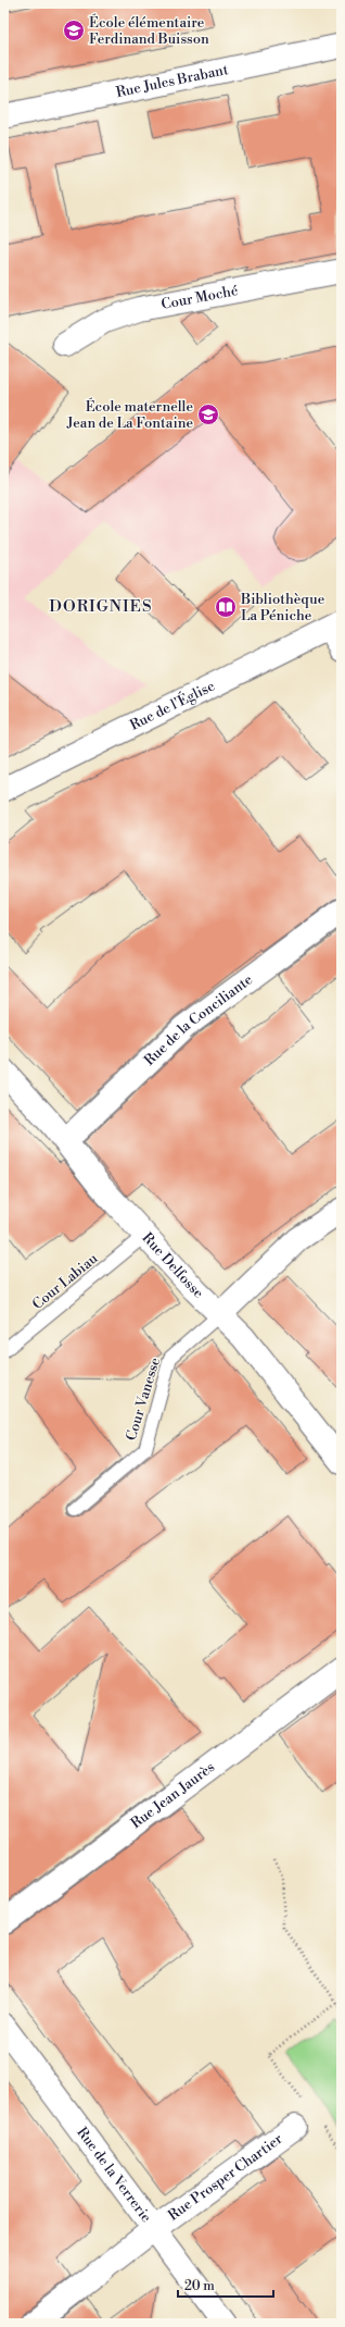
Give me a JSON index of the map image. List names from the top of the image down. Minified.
{"streets":{"street":["Rue Jules Brabant","Cour Moché","Rue de l'Église","Rue de la Conciliante","Rue Delfosse","Rue Jean Jaurès","Rue de la Verrerie","Rue Prosper Chartier"],"lane":["Cour Labiau","Cour Vanesse"]},"crossings":[["Rue de la Conciliante","Rue Delfosse"],["Rue Delfosse","Cour Labiau"],["Rue Delfosse","Cour Vanesse"],["Rue de la Verrerie","Rue Prosper Chartier"]],"districts":["DORIGNIES"],"places":{"school or university":["École élémentaire Ferdinand Buisson","École maternelle Jean de La Fontaine"],"library":["Bibliothèque La Péniche"]},"scale_bar":"20 m"}
